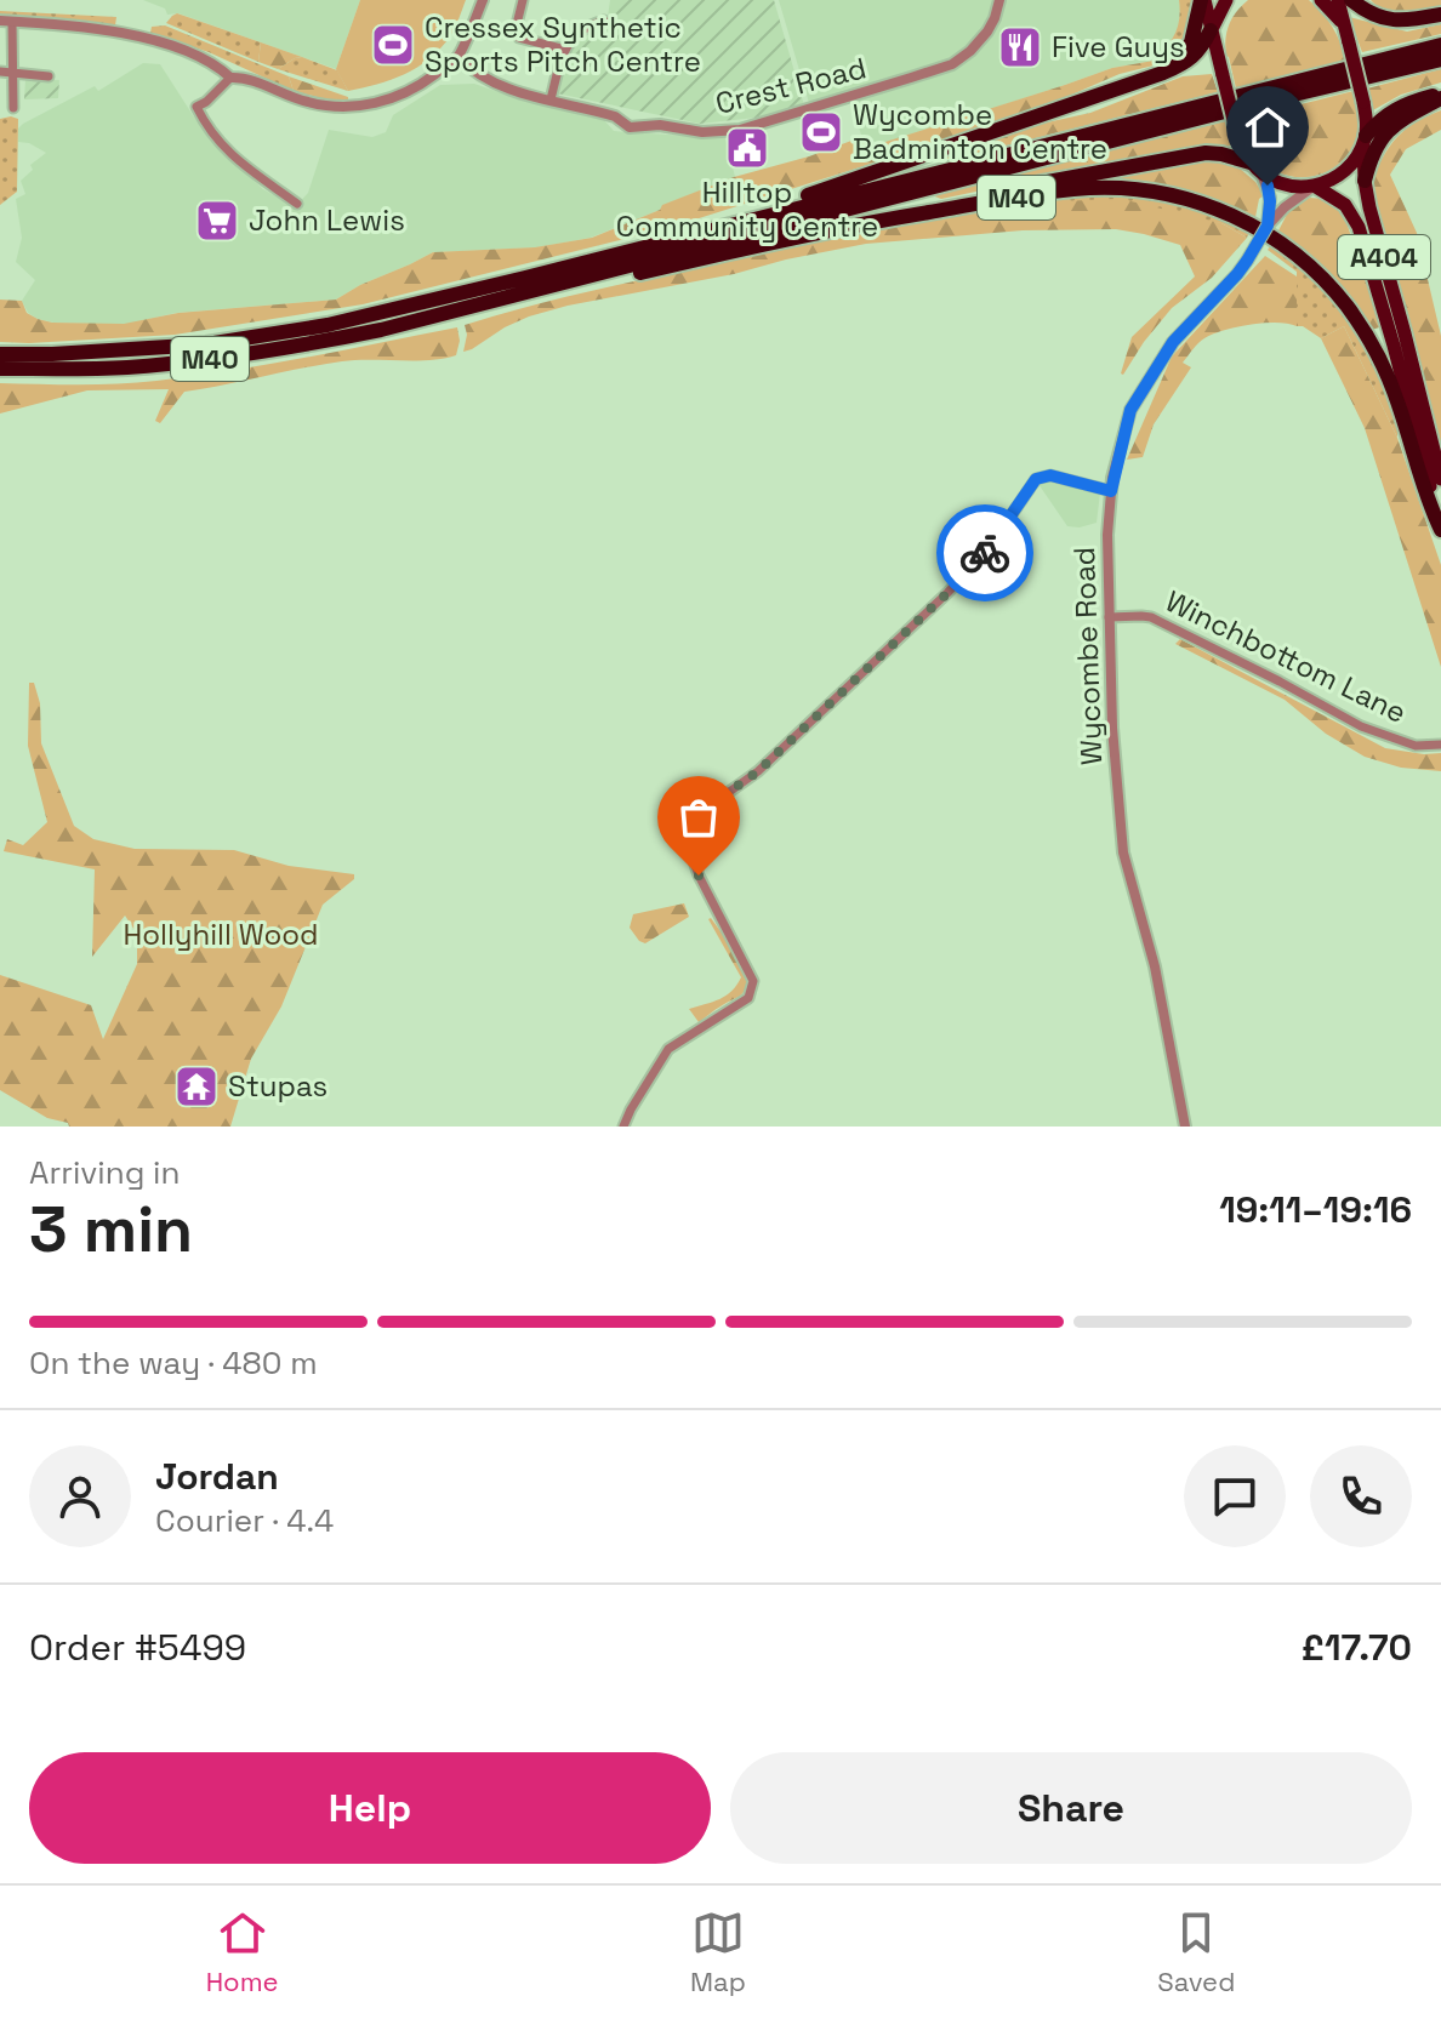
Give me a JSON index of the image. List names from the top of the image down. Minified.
{"streets":{"highway":["M40","A404"],"street":["Crest Road","Wycombe Road","Winchbottom Lane"]},"crossings":[["M40","A404"],["A404","Wycombe Road"],["Wycombe Road","Winchbottom Lane"]],"parks":["Hollyhill Wood"],"places":{"sports":["Cressex Synthetic Sports Pitch Centre","Wycombe Badminton Centre"],"restaurant":["Five Guys"],"public building":["Hilltop Community Centre"],"supermarket":["John Lewis"],"temple":["Stupas"]},"page":{"heading":["3 min","Arriving in","19:11–19:16"],"panel":["Jordan","Courier · 4.4","Order #5499","£17.70"],"bar":"On the way · 480 m","buttons":["Help","Share"],"tabs":["Home","Map","Saved"]}}
